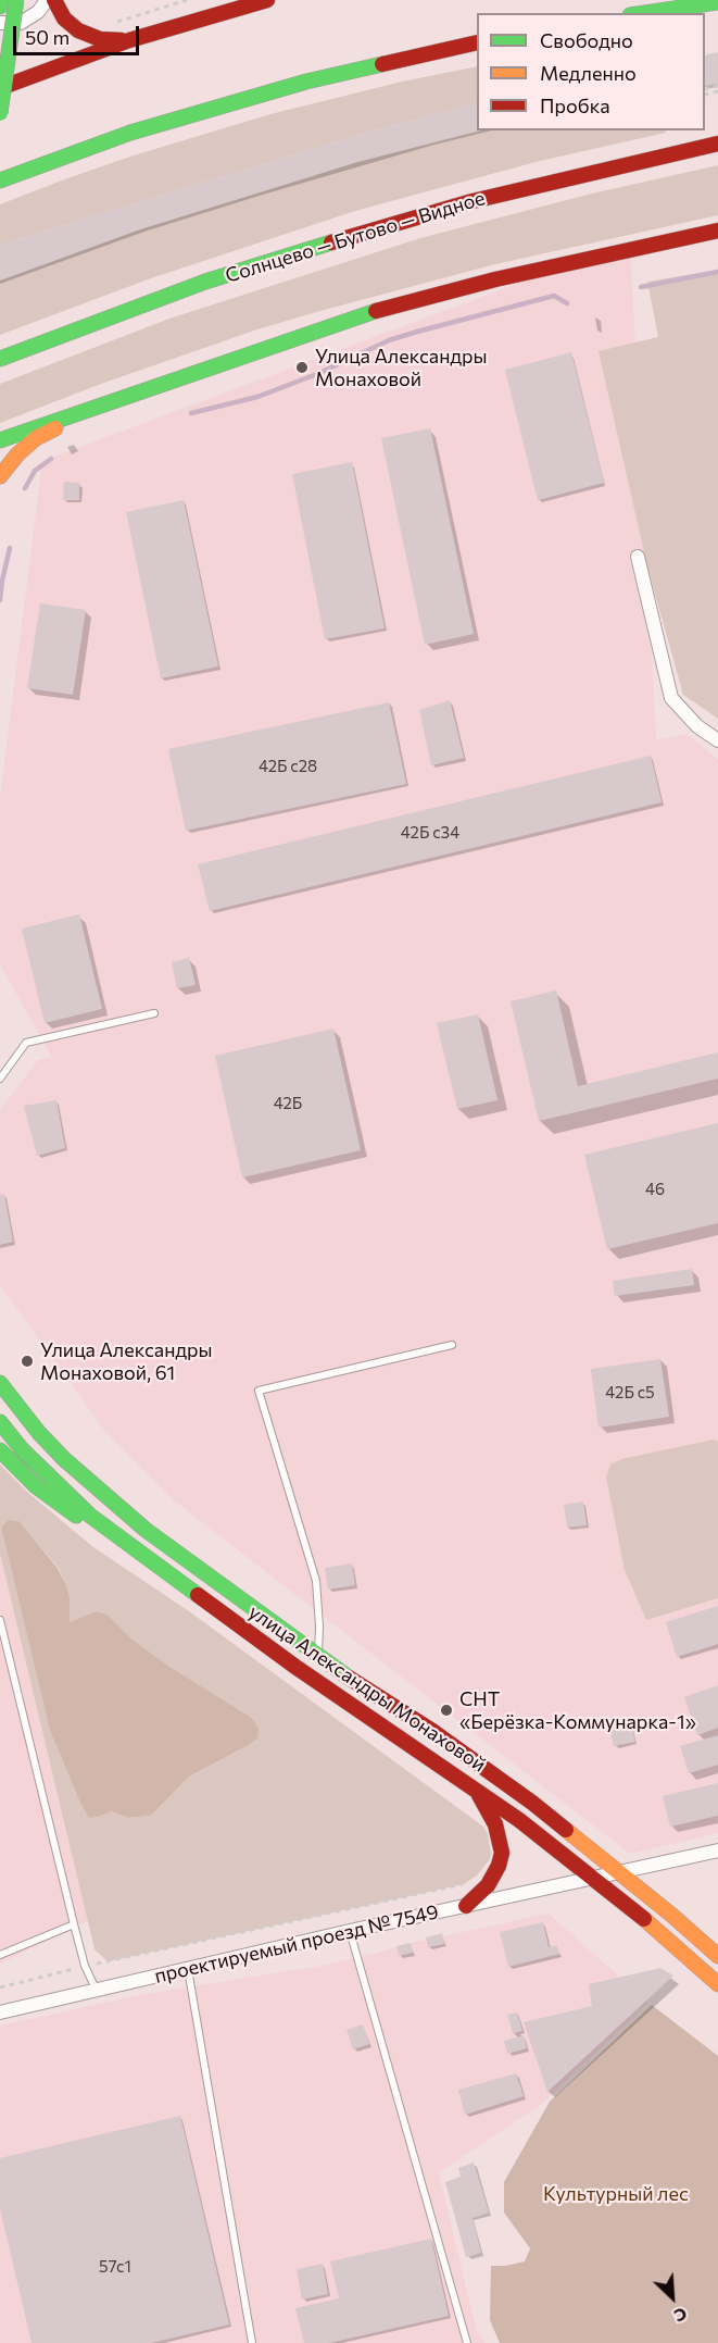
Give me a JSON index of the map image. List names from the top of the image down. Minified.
{"streets":{"main road":["Солнцево — Бутово — Видное","улица Александры Монаховой"],"street":["проектируемый проезд № 7549"]},"crossings":[["улица Александры Монаховой","проектируемый проезд № 7549"]],"parks":["Культурный лес"],"places":["Улица Александры Монаховой","Улица Александры Монаховой, 61","СНТ «Берёзка-Коммунарка-1»"],"house_numbers":["42Б с28","42Б с34","42Б","46","42Б с5","57с1"],"legend":["Свободно","Медленно","Пробка"],"scale_bar":"50 m","north":"bottom right"}
